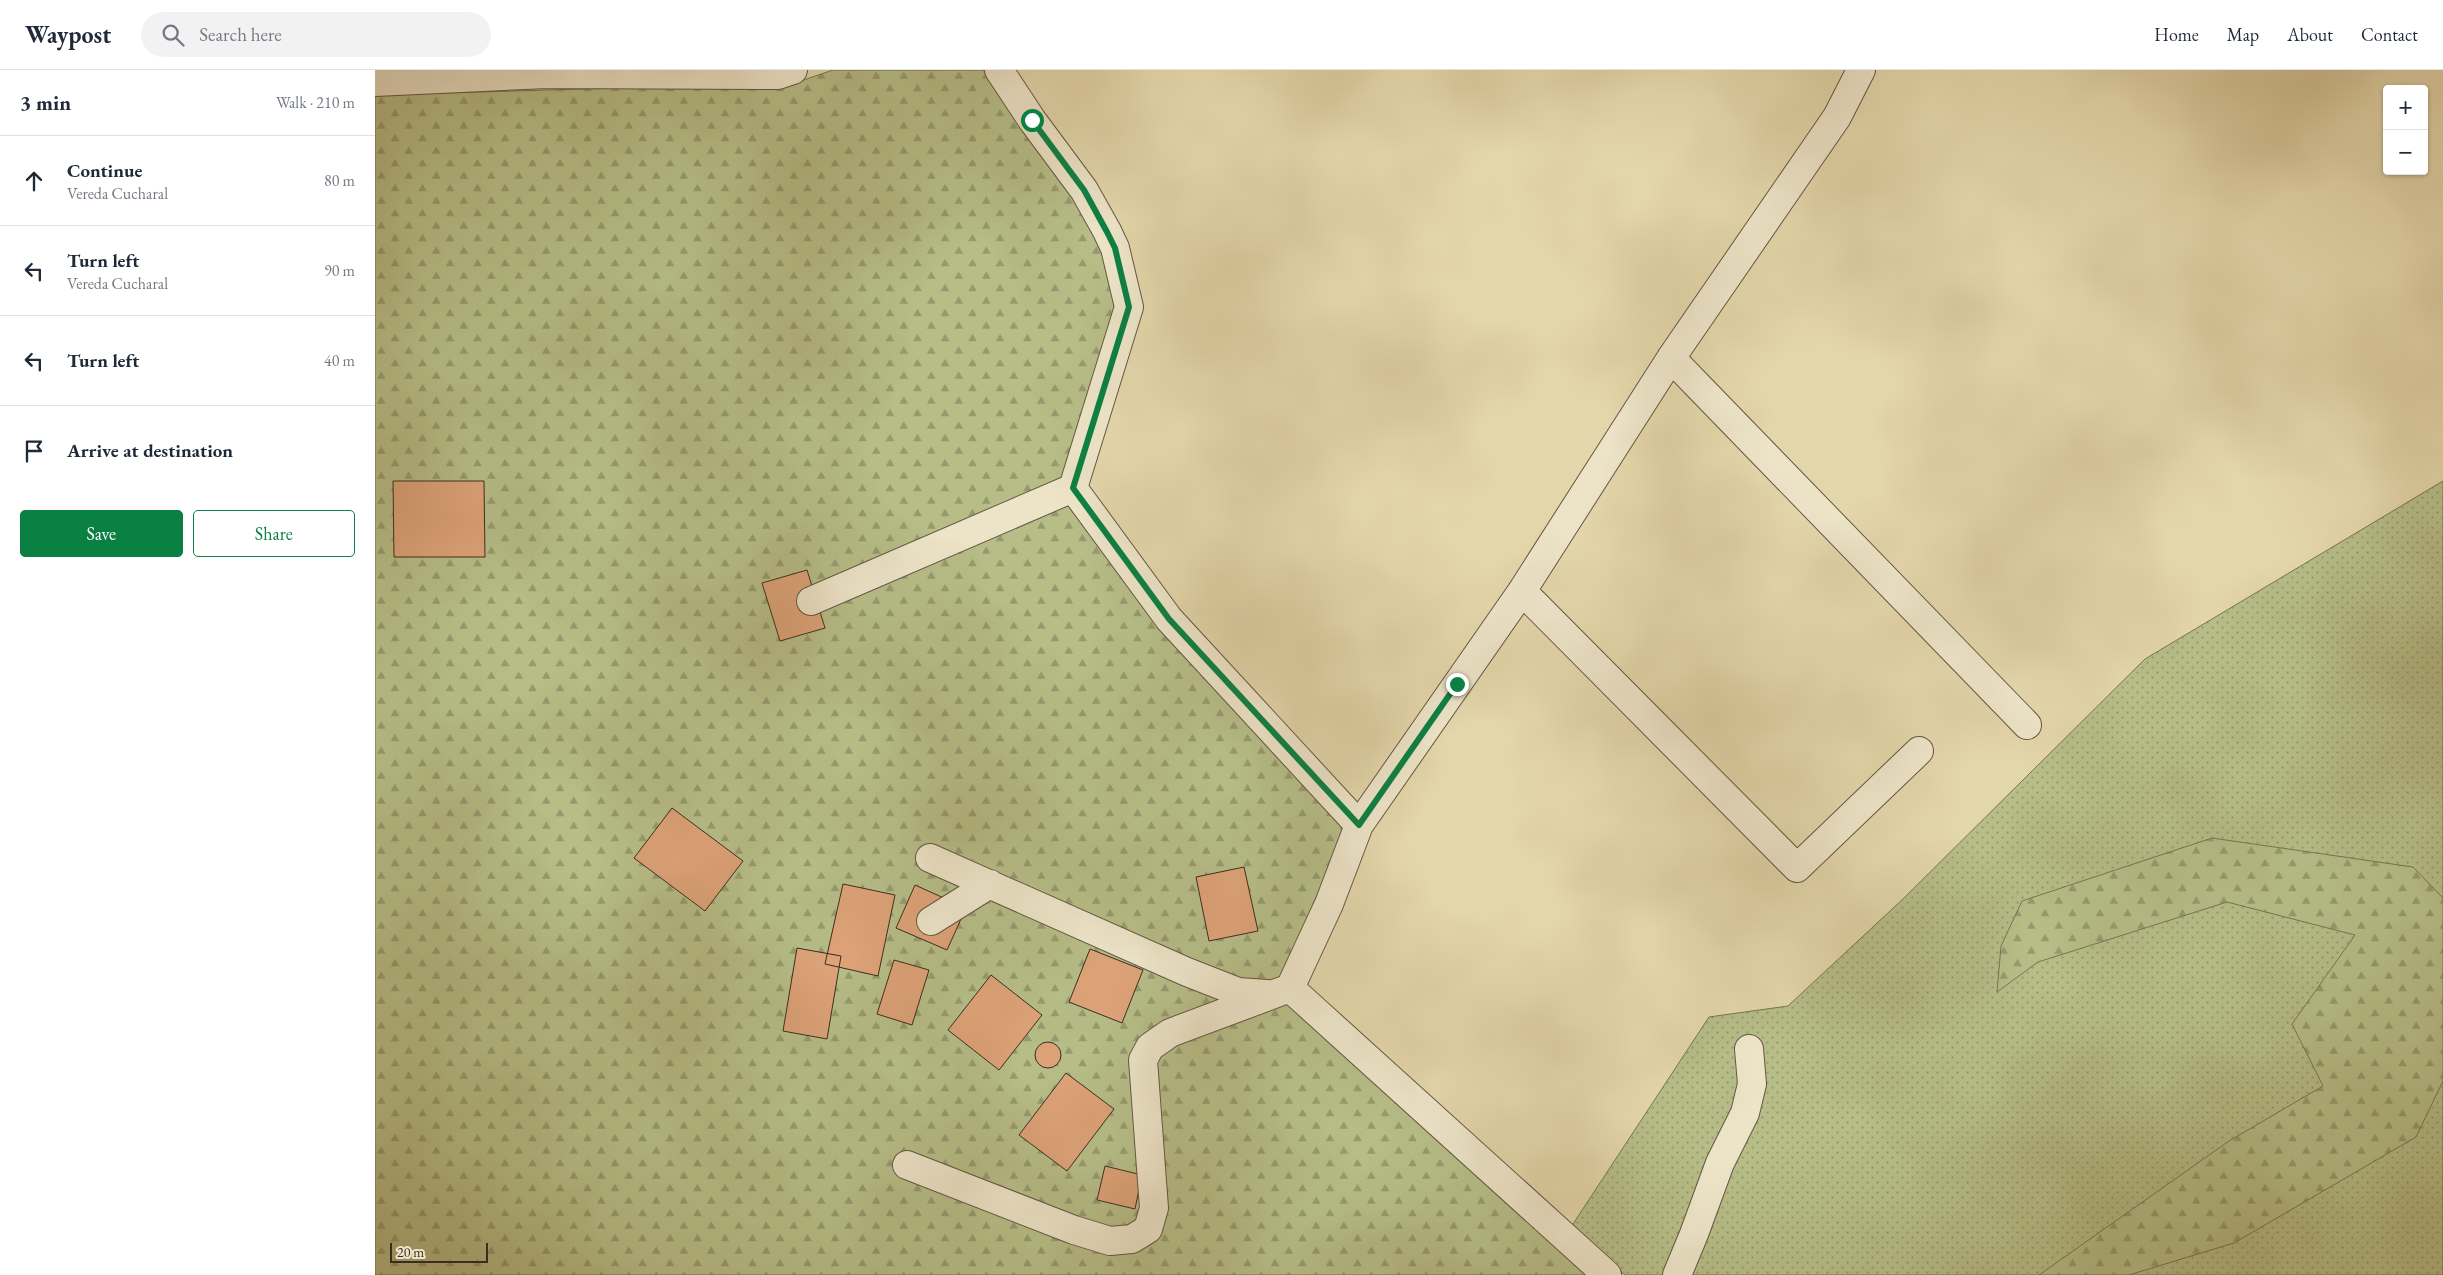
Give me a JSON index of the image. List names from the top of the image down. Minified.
{"scale_bar":"20 m","page":{"header":"Waypost","search":"Search here","nav":["Home","Map","About","Contact"],"heading":["3 min","Walk · 210 m"],"map_buttons":["+","−"],"list":[["Continue","Vereda Cucharal","80 m"],["Turn left","Vereda Cucharal","90 m"],["Turn left","40 m"],"Arrive at destination"],"buttons":["Save","Share"],"scale":"20 m"}}
